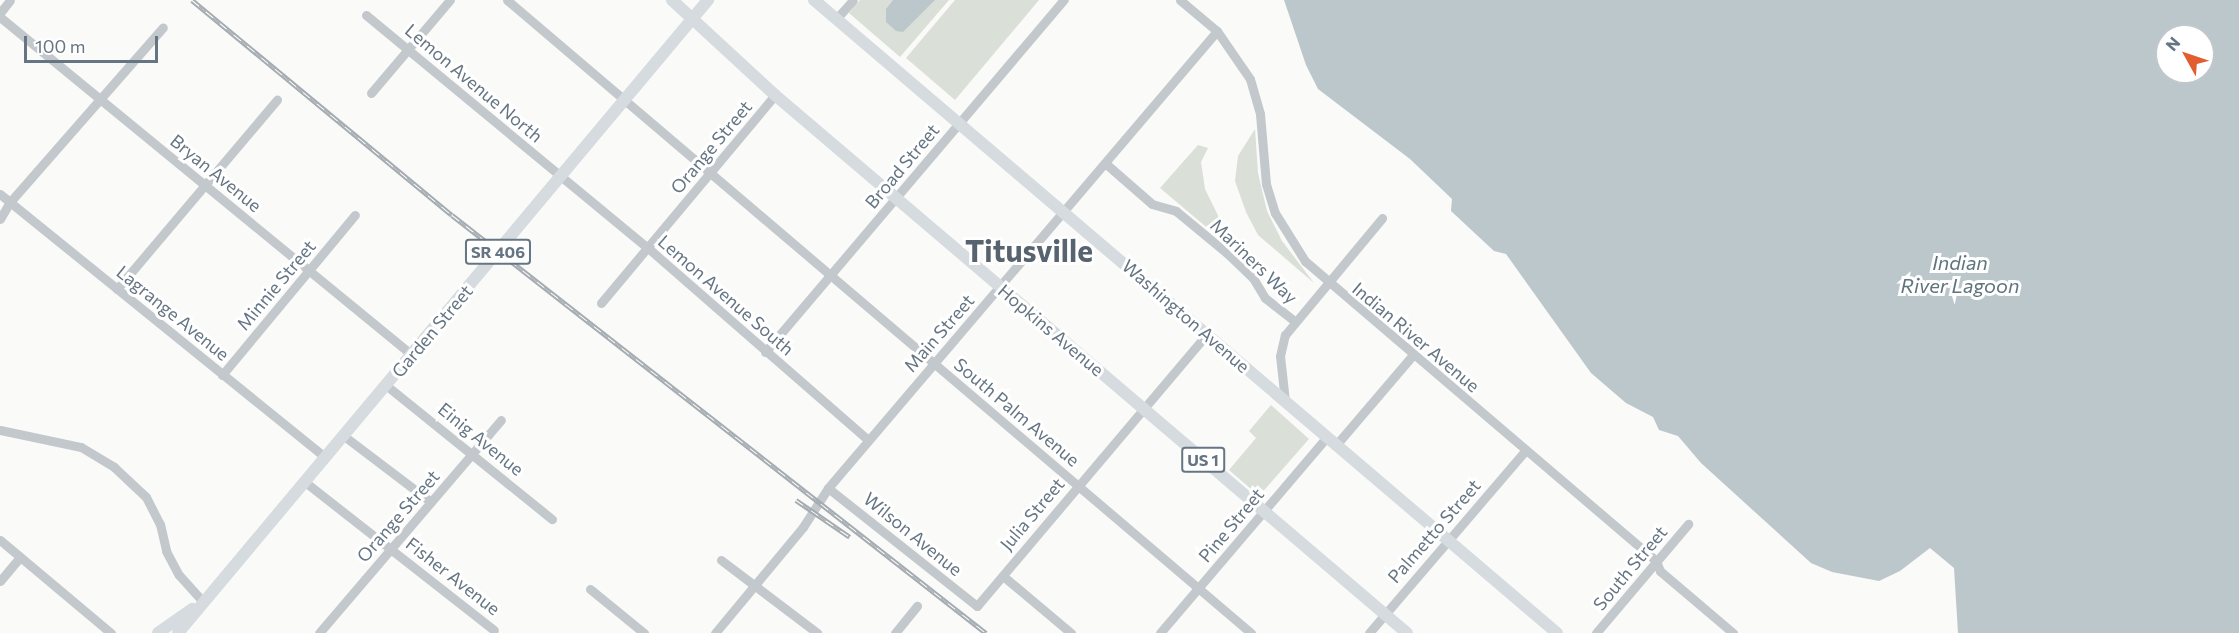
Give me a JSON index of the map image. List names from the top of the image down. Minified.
{"streets":{"main road":["SR 406","Washington Avenue","Hopkins Avenue","Garden Street","US 1"],"street":["Lemon Avenue North","Orange Street","Broad Street","Bryan Avenue","Mariners Way","Minnie Street","Lemon Avenue South","Lagrange Avenue","Main Street","Indian River Avenue","South Palm Avenue","Einig Avenue","Julia Street","Pine Street","Palmetto Street","Wilson Avenue","South Street","Fisher Avenue"]},"crossings":[["Lemon Avenue North","Lemon Avenue South"],["Lemon Avenue North","Garden Street"],["Orange Street","Lemon Avenue South"],["Orange Street","Hopkins Avenue"],["Orange Street","South Palm Avenue"],["Orange Street","Einig Avenue"],["Orange Street","Fisher Avenue"],["Broad Street","Lemon Avenue South"],["Broad Street","Washington Avenue"],["Broad Street","Hopkins Avenue"],["Broad Street","South Palm Avenue"],["Bryan Avenue","Minnie Street"],["Bryan Avenue","Garden Street"],["Mariners Way","Main Street"],["Minnie Street","Lagrange Avenue"],["Lemon Avenue South","Garden Street"],["Lemon Avenue South","Main Street"],["Lagrange Avenue","Garden Street"],["Washington Avenue","Main Street"],["Washington Avenue","Julia Street"],["Washington Avenue","Pine Street"],["Washington Avenue","Palmetto Street"],["Hopkins Avenue","Garden Street"],["Hopkins Avenue","Main Street"],["Hopkins Avenue","Julia Street"],["Hopkins Avenue","Pine Street"],["Hopkins Avenue","Palmetto Street"],["Garden Street","South Palm Avenue"],["Garden Street","Einig Avenue"],["Garden Street","Fisher Avenue"],["Main Street","Indian River Avenue"],["Main Street","South Palm Avenue"],["Main Street","Wilson Avenue"],["Indian River Avenue","Pine Street"],["Indian River Avenue","Palmetto Street"],["Indian River Avenue","South Street"],["South Palm Avenue","Julia Street"],["South Palm Avenue","Pine Street"],["Julia Street","Wilson Avenue"]],"districts":["Titusville"],"water":["Indian River Lagoon"],"scale_bar":"100 m","north":"top left"}
